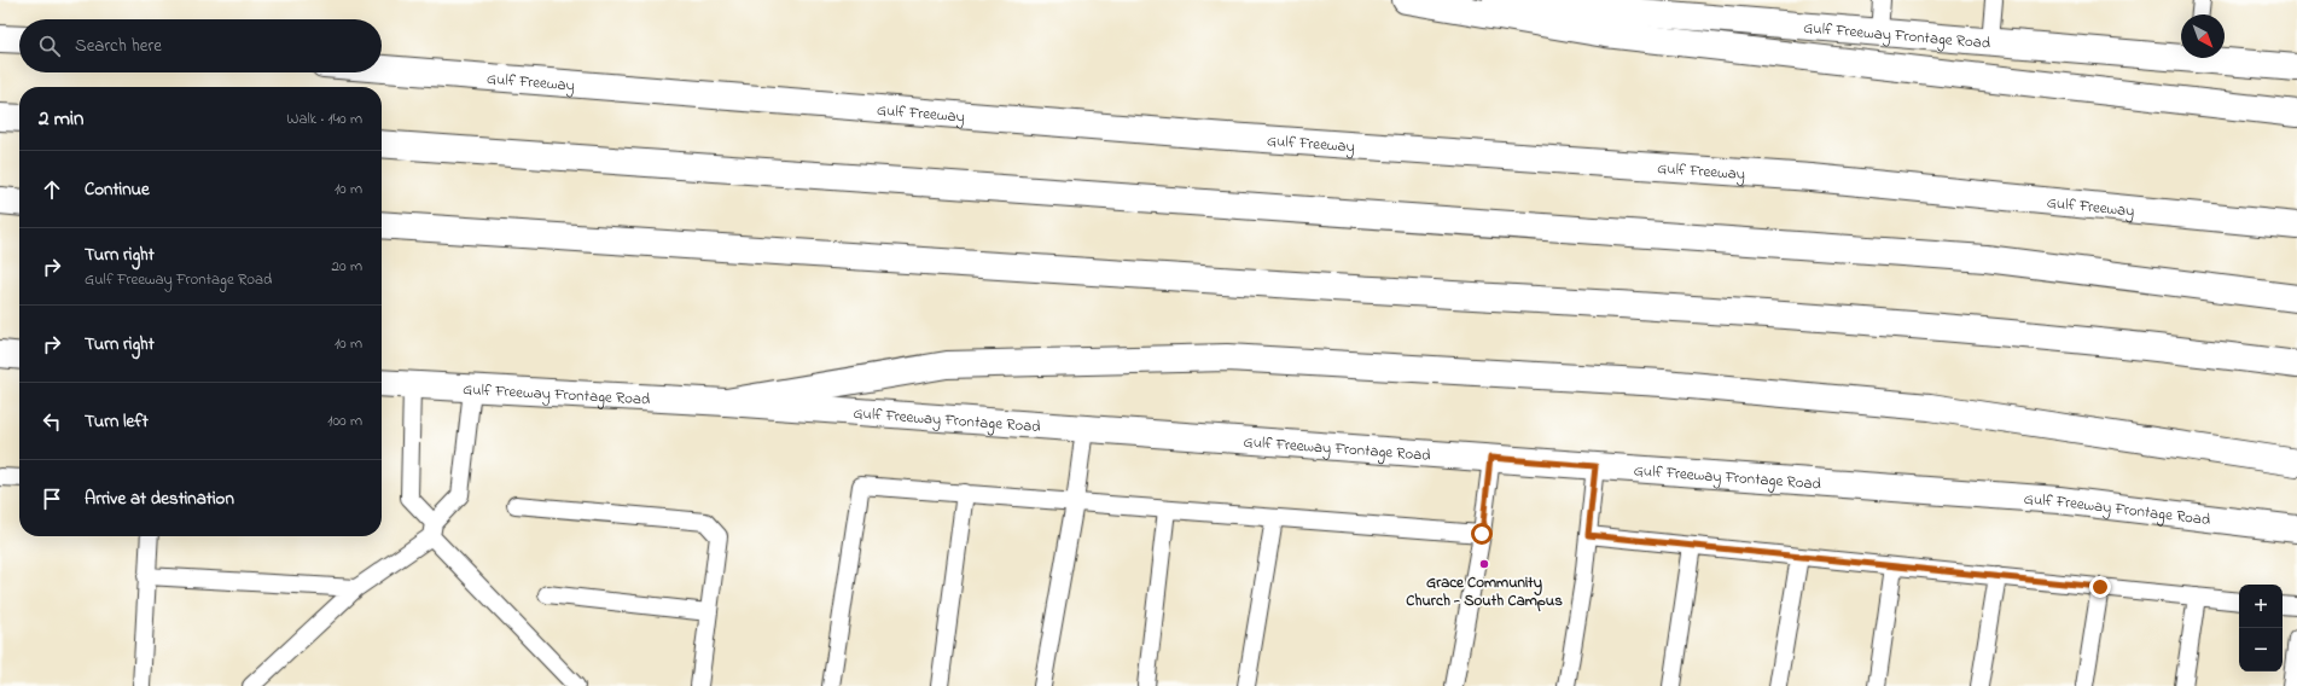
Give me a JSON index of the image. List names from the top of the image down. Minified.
{"streets":{"main road":["Gulf Freeway Frontage Road","Gulf Freeway"]},"places":["Grace Community Church - South Campus"],"north":"bottom right","page":{"search":"Search here","heading":["2 min","Walk · 140 m"],"list":[["Continue","10 m"],["Turn right","Gulf Freeway Frontage Road","20 m"],["Turn right","10 m"],["Turn left","100 m"],"Arrive at destination"],"map_buttons":["+","−"]}}
